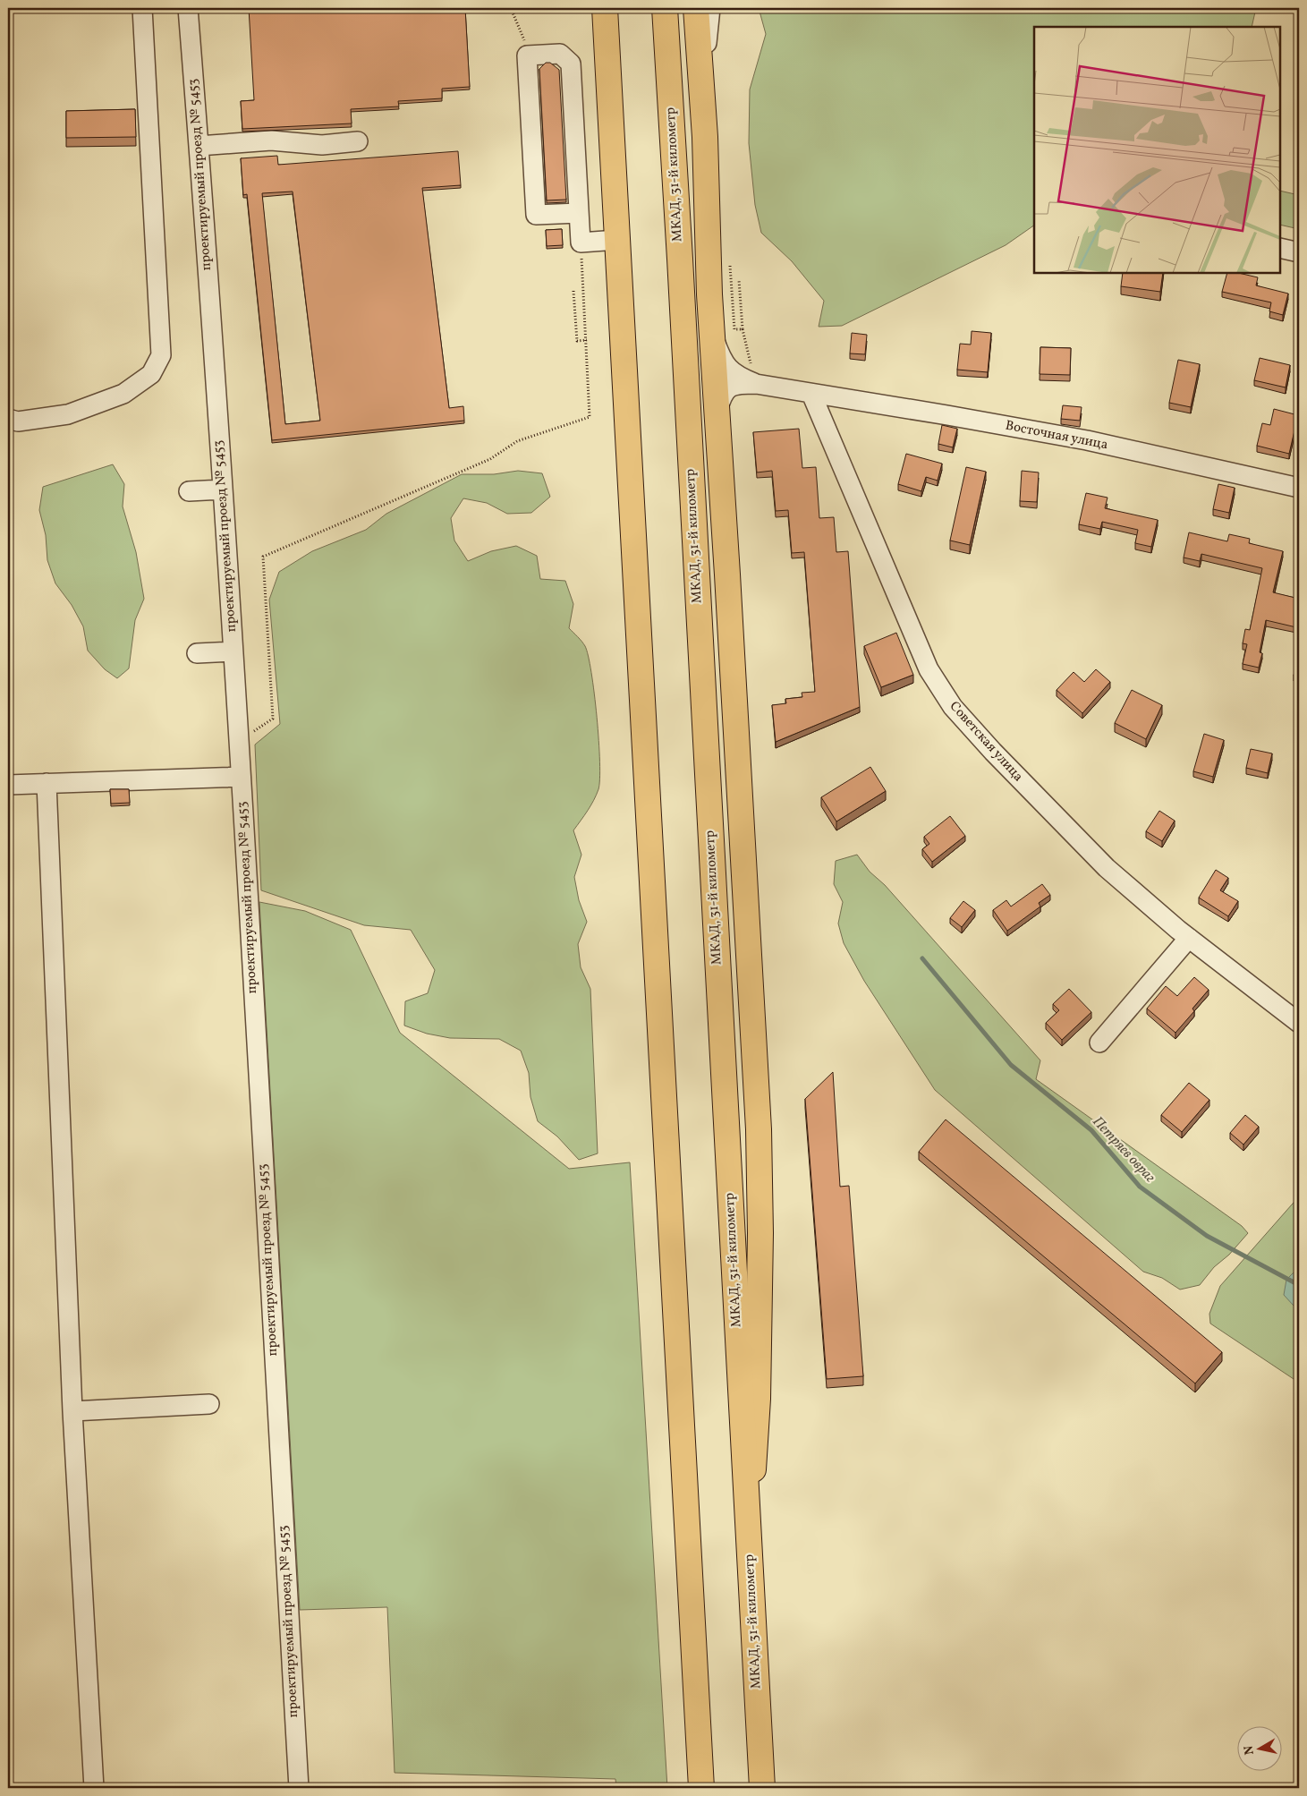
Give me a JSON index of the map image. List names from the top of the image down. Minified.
{"streets":{"main road":["МКАД, 31-й километр"],"street":["проектируемый проезд № 5453","Восточная улица","Советская улица"]},"crossings":[["Восточная улица","Советская улица"]],"water":["Петряев овраг"],"north":"left"}
